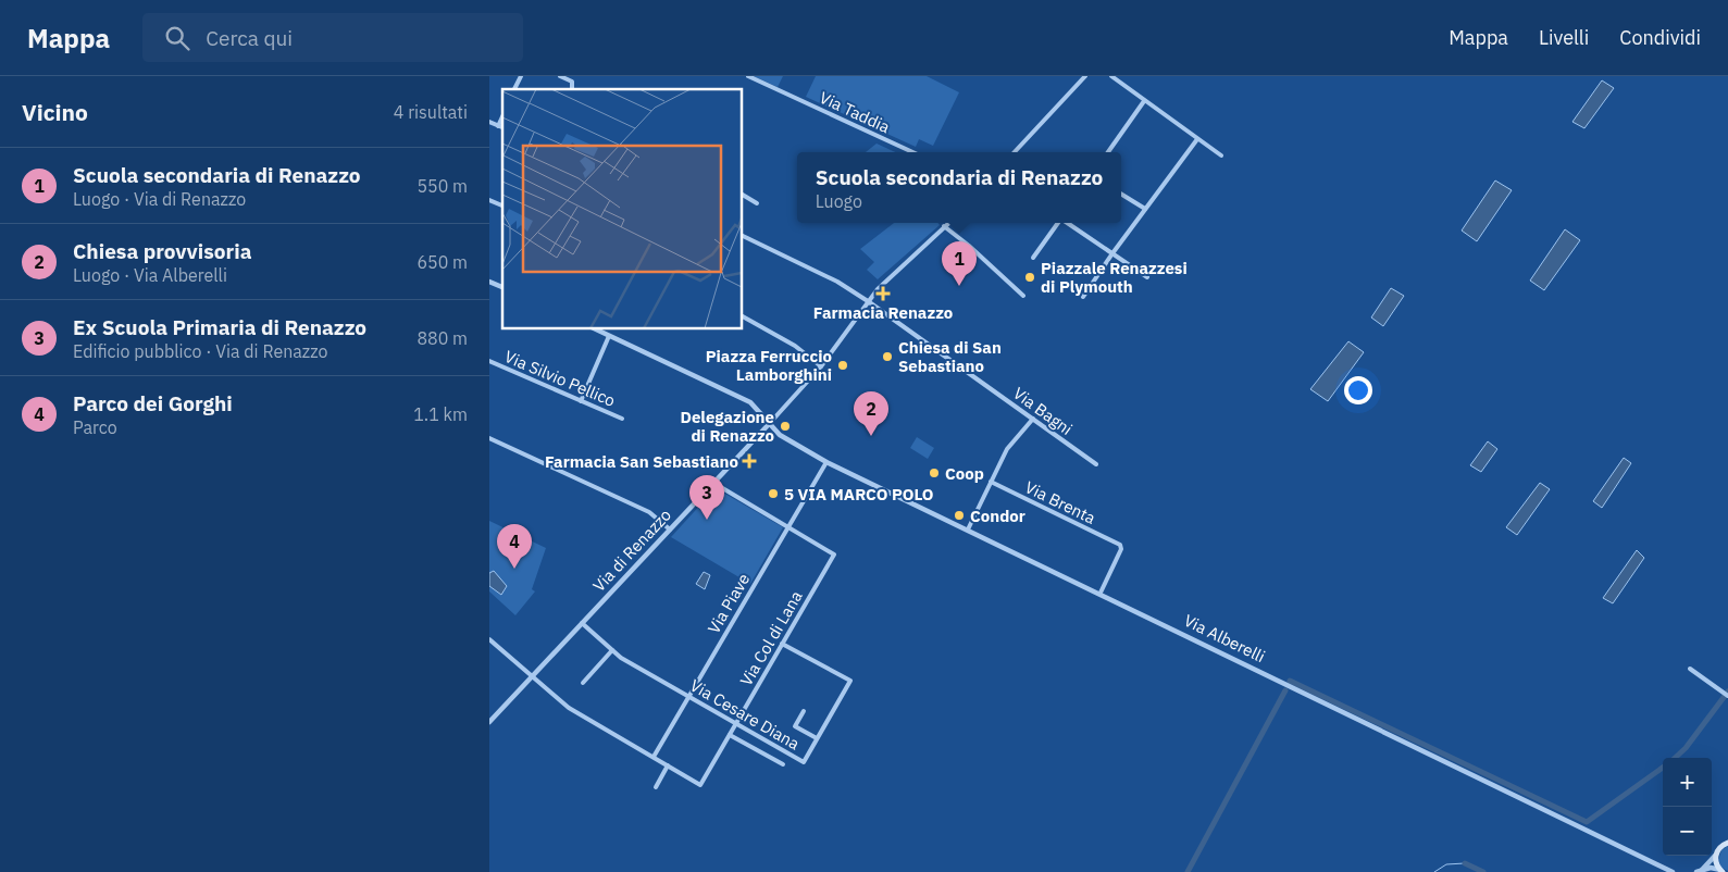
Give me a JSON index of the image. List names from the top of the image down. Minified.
{"streets":{"street":["Via Taddia","Via Silvio Pellico","Via Bagni","Via Brenta","Via di Renazzo","Via Piave","Via Col di Lana","Via Alberelli","Via Cesare Diana"]},"crossings":[["Via Bagni","Via di Renazzo"],["Via Brenta","Via Alberelli"],["Via di Renazzo","Via Alberelli"],["Via di Renazzo","Via Cesare Diana"],["Via Piave","Via Col di Lana"],["Via Piave","Via Alberelli"],["Via Piave","Via Cesare Diana"],["Via Col di Lana","Via Cesare Diana"]],"places":{"other":["Piazzale Renazzesi di Plymouth","Chiesa di San Sebastiano","Piazza Ferruccio Lamborghini","Delegazione di Renazzo","Coop","5 VIA MARCO POLO","Condor"],"health":["Farmacia Renazzo","Farmacia San Sebastiano"]},"page":{"header":"Mappa","search":"Cerca qui","nav":["Mappa","Livelli","Condividi"],"heading":["Vicino","4 risultati"],"list":[{"mark":"1","name":"Scuola secondaria di Renazzo","note":"Luogo · Via di Renazzo","value":"550 m"},{"mark":"2","name":"Chiesa provvisoria","note":"Luogo · Via Alberelli","value":"650 m"},{"mark":"3","name":"Ex Scuola Primaria di Renazzo","note":"Edificio pubblico · Via di Renazzo","value":"880 m"},{"mark":"4","name":"Parco dei Gorghi","note":"Parco","value":"1.1 km"}],"popup":["Scuola secondaria di Renazzo","Luogo"],"pins":["1","2","3","4"],"map_buttons":["+","−"]}}
